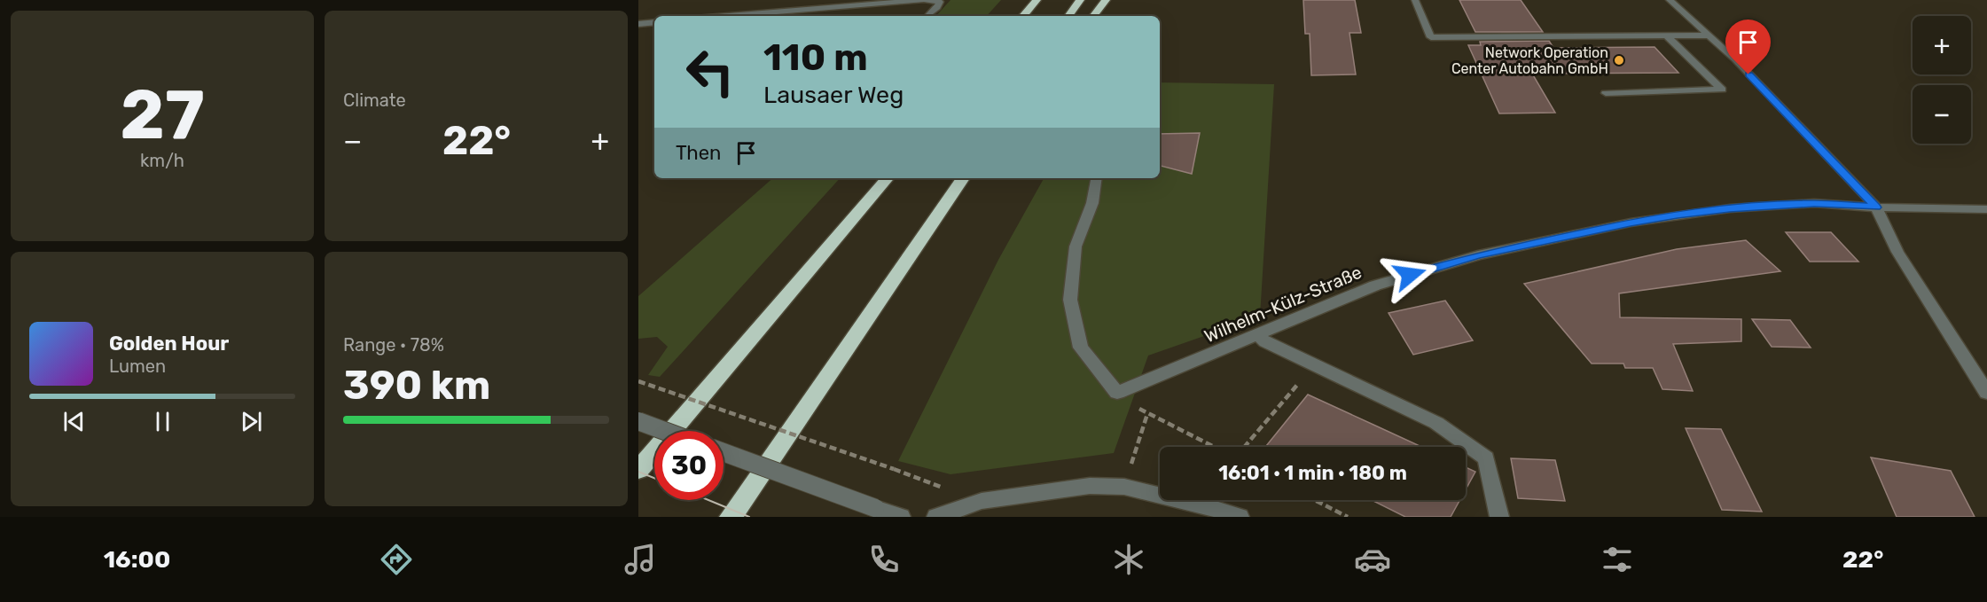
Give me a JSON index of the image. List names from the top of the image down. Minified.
{"streets":{"street":["Wilhelm-Külz-Straße"]},"places":["Network Operation Center Autobahn GmbH"],"page":{"tile":[["27","km/h"],"Climate",["Range · 78%","390 km"]],"map_buttons":["+","−"],"turn":["110 m","Lausaer Weg"],"heat":["−","22°","+"],"then":"Then","song":["Golden Hour","Lumen"],"limit":"30","trip":"16:01 · 1 min · 180 m","tabs":["16:00","22°"]}}
